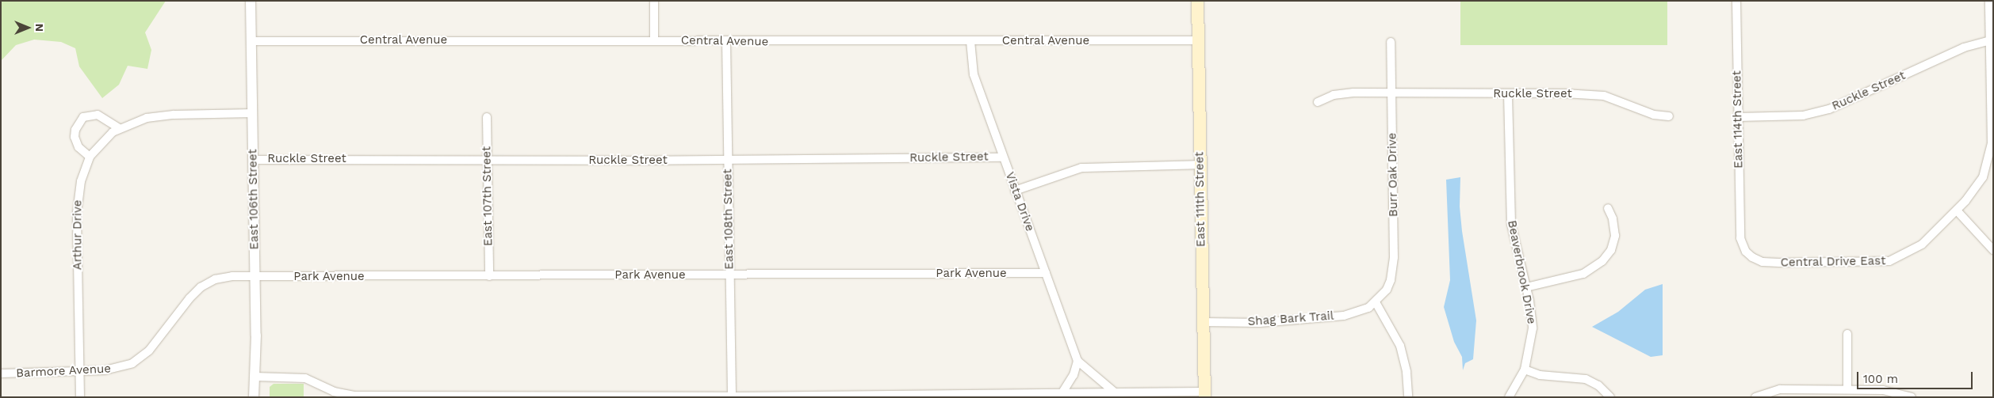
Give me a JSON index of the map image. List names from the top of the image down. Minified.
{"streets":{"main road":["East 111th Street"],"street":["Central Avenue","Ruckle Street","East 114th Street","Burr Oak Drive","East 107th Street","East 106th Street","Vista Drive","East 108th Street","Arthur Drive","Central Drive East","Beaverbrook Drive","Park Avenue","Shag Bark Trail","Barmore Avenue"]},"crossings":[["Central Avenue","East 106th Street"],["Central Avenue","East 111th Street"],["Central Avenue","Vista Drive"],["Central Avenue","East 108th Street"],["Ruckle Street","East 114th Street"],["Ruckle Street","Burr Oak Drive"],["Ruckle Street","East 107th Street"],["Ruckle Street","East 106th Street"],["Ruckle Street","Vista Drive"],["Ruckle Street","East 108th Street"],["Ruckle Street","Central Drive East"],["Ruckle Street","Beaverbrook Drive"],["East 114th Street","Central Drive East"],["Burr Oak Drive","Shag Bark Trail"],["East 107th Street","Park Avenue"],["East 106th Street","Arthur Drive"],["East 106th Street","Park Avenue"],["East 106th Street","Barmore Avenue"],["East 111th Street","Shag Bark Trail"],["Vista Drive","Park Avenue"],["East 108th Street","Park Avenue"],["Arthur Drive","Barmore Avenue"],["Park Avenue","Barmore Avenue"]],"scale_bar":"100 m","north":"right"}
